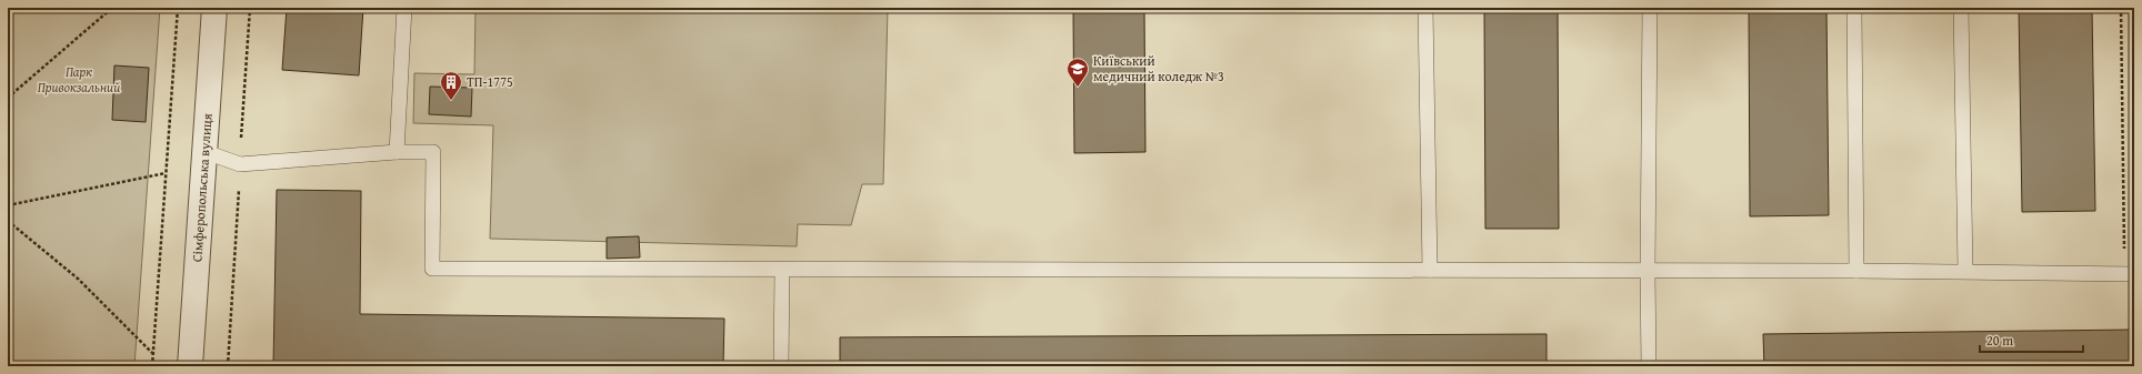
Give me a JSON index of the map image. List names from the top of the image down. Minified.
{"streets":{"street":["Сімферопольська вулиця"]},"parks":["Парк Привокзальний"],"places":{"school or university":["Київський медичний коледж №3"],"building":["ТП-1775"]},"scale_bar":"20 m"}
